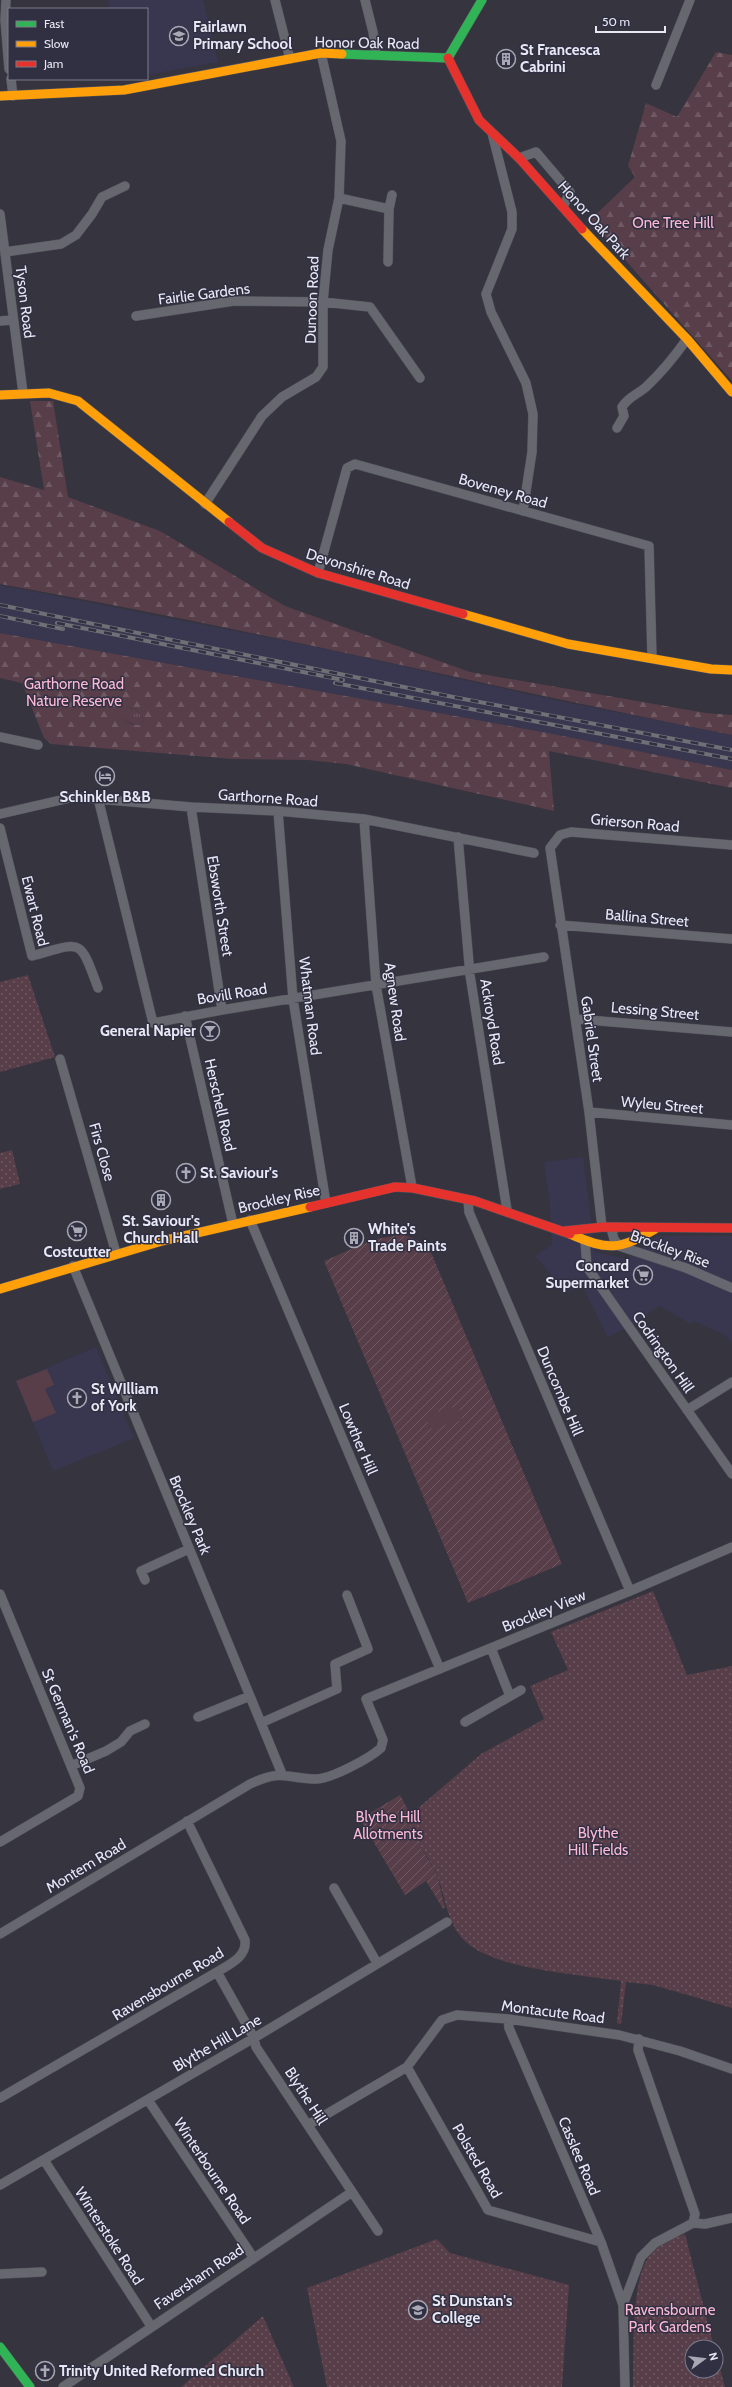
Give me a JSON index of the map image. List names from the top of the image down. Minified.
{"streets":{"main road":["Honor Oak Road","Honor Oak Park","Devonshire Road","Brockley Rise"],"street":["Fairlie Gardens","Dunoon Road","Tyson Road","Boveney Road","Garthorne Road","Grierson Road","Ebsworth Street","Ewart Road","Ballina Street","Bovill Road","Agnew Road","Whatman Road","Lessing Street","Ackroyd Road","Gabriel Street","Herschell Road","Wyleu Street","Firs Close","Codrington Hill","Duncombe Hill","Lowther Hill","Brockley Park","Brockley View","St German's Road","Montem Road","Ravensbourne Road","Montacute Road","Blythe Hill Lane","Blythe Hill","Casslee Road","Polsted Road","Winterbourne Road","Winterstoke Road","Faversham Road"]},"crossings":[["Honor Oak Road","Honor Oak Park"],["Honor Oak Road","Dunoon Road"],["Fairlie Gardens","Dunoon Road"],["Dunoon Road","Devonshire Road"],["Tyson Road","Devonshire Road"],["Boveney Road","Devonshire Road"],["Garthorne Road","Ebsworth Street"],["Garthorne Road","Bovill Road"],["Garthorne Road","Agnew Road"],["Garthorne Road","Whatman Road"],["Garthorne Road","Ackroyd Road"],["Grierson Road","Gabriel Street"],["Ebsworth Street","Bovill Road"],["Ballina Street","Gabriel Street"],["Bovill Road","Agnew Road"],["Bovill Road","Whatman Road"],["Bovill Road","Ackroyd Road"],["Bovill Road","Herschell Road"],["Agnew Road","Brockley Rise"],["Whatman Road","Brockley Rise"],["Lessing Street","Gabriel Street"],["Ackroyd Road","Brockley Rise"],["Gabriel Street","Wyleu Street"],["Herschell Road","Brockley Rise"],["Firs Close","Brockley Rise"],["Brockley Rise","Codrington Hill"],["Brockley Rise","Duncombe Hill"],["Brockley Rise","Lowther Hill"],["Brockley Rise","Brockley Park"],["Duncombe Hill","Brockley View"],["Lowther Hill","Brockley View"],["Brockley Park","Brockley View"],["Brockley Park","Montem Road"],["Brockley View","Montem Road"],["Montem Road","Ravensbourne Road"],["Ravensbourne Road","Blythe Hill"],["Montacute Road","Blythe Hill"],["Montacute Road","Casslee Road"],["Montacute Road","Polsted Road"],["Blythe Hill Lane","Blythe Hill"],["Blythe Hill Lane","Winterbourne Road"],["Blythe Hill Lane","Winterstoke Road"],["Blythe Hill","Faversham Road"],["Casslee Road","Polsted Road"],["Winterbourne Road","Faversham Road"],["Winterstoke Road","Faversham Road"]],"parks":["One Tree Hill","Garthorne Road Nature Reserve","Blythe Hill Allotments","Blythe Hill Fields","Ravensbourne Park Gardens"],"places":{"school or university":["Fairlawn Primary School","St Dunstan's College"],"building":["St Francesca Cabrini","St. Saviour's Church Hall","White's Trade Paints"],"hotel":["Schinkler B&B"],"bar":["General Napier"],"church":["St. Saviour's","St WIlliam of York","Trinity United Reformed Church"],"supermarket":["Costcutter","Concard Supermarket"]},"legend":["Fast","Slow","Jam"],"scale_bar":"50 m","north":"right"}
